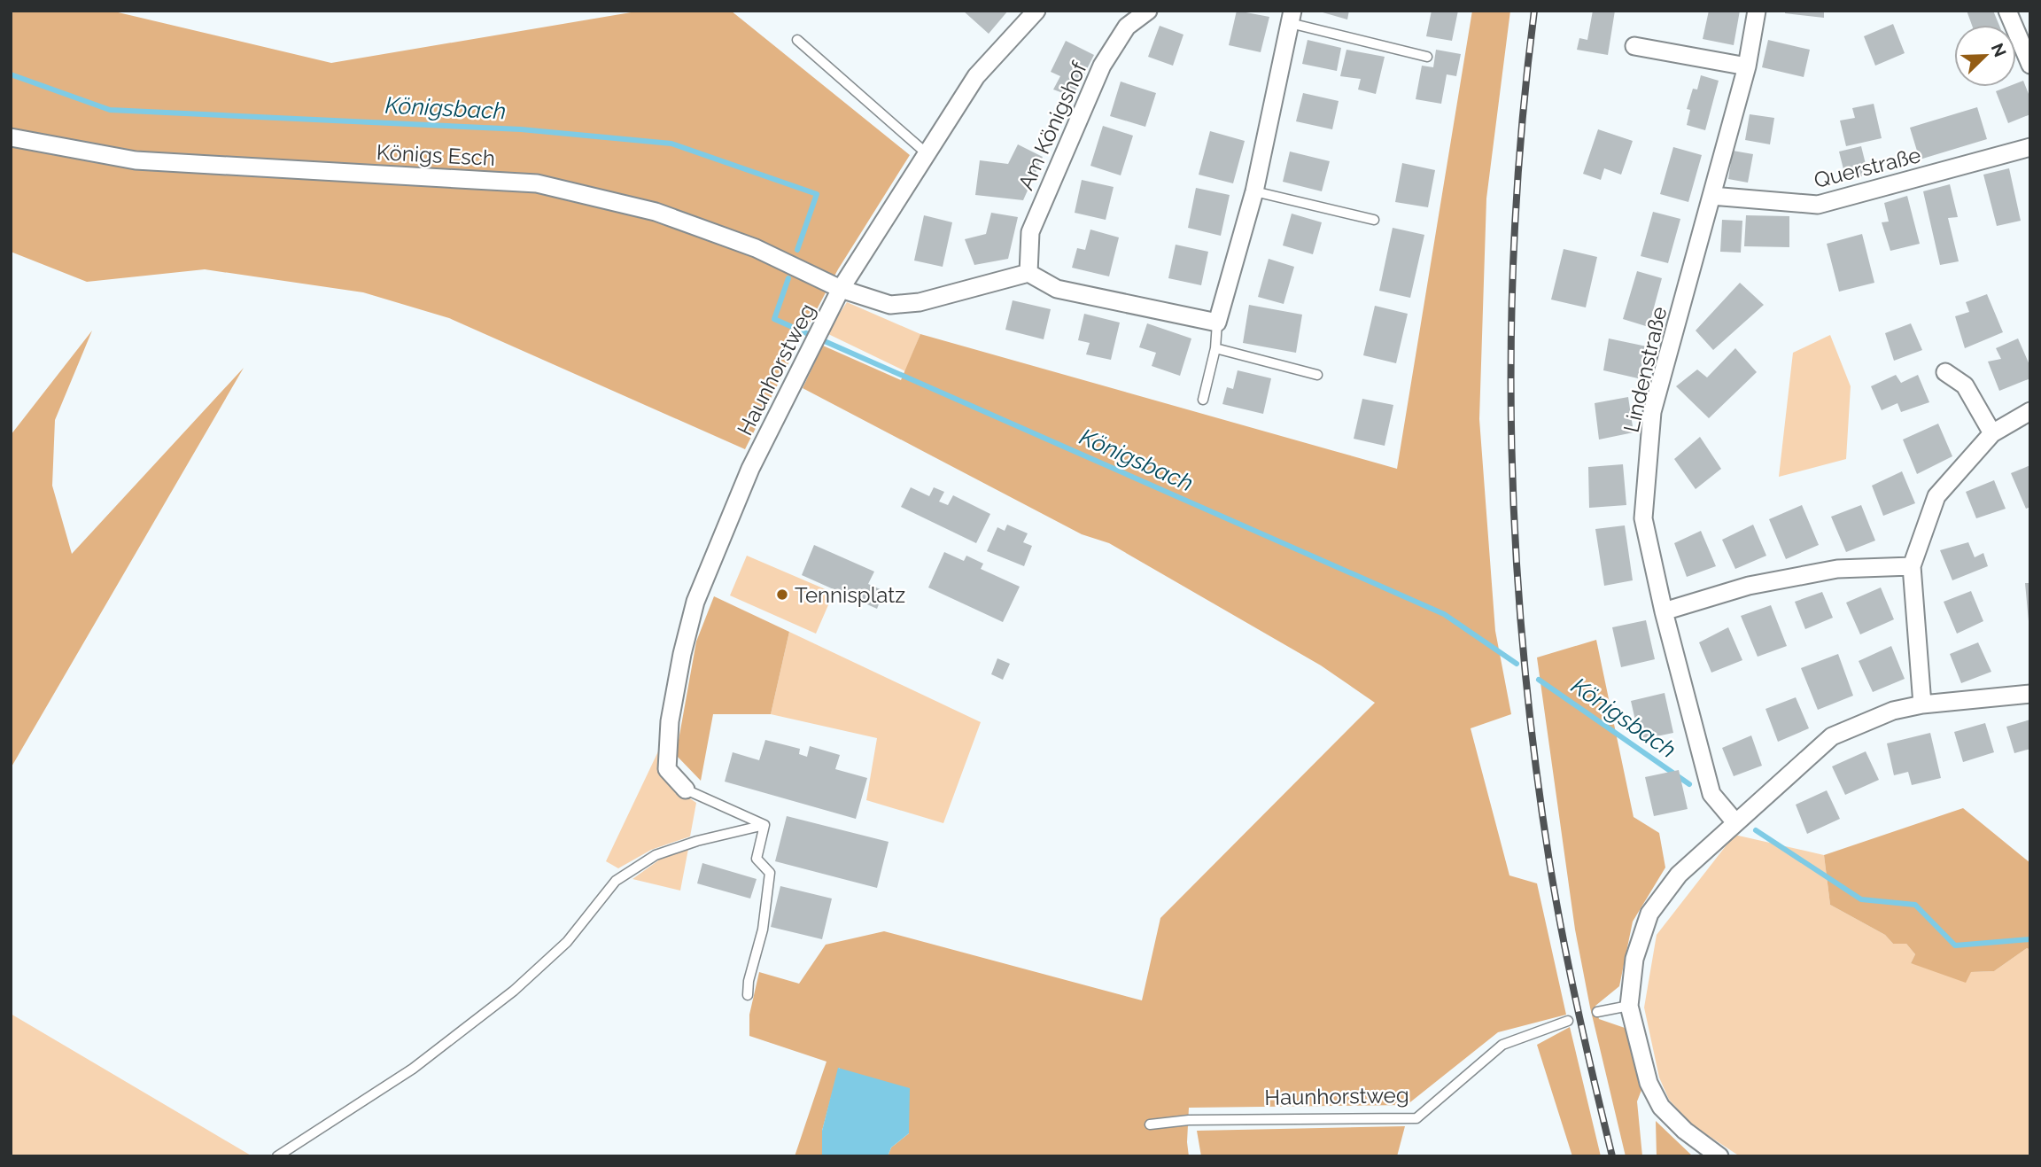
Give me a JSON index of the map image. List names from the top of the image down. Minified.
{"streets":{"street":["Am Königshof","Königs Esch","Querstraße","Haunhorstweg","Lindenstraße"]},"crossings":[["Königs Esch","Haunhorstweg"],["Querstraße","Lindenstraße"]],"water":["Königsbach"],"places":["Tennisplatz"],"north":"top right"}
